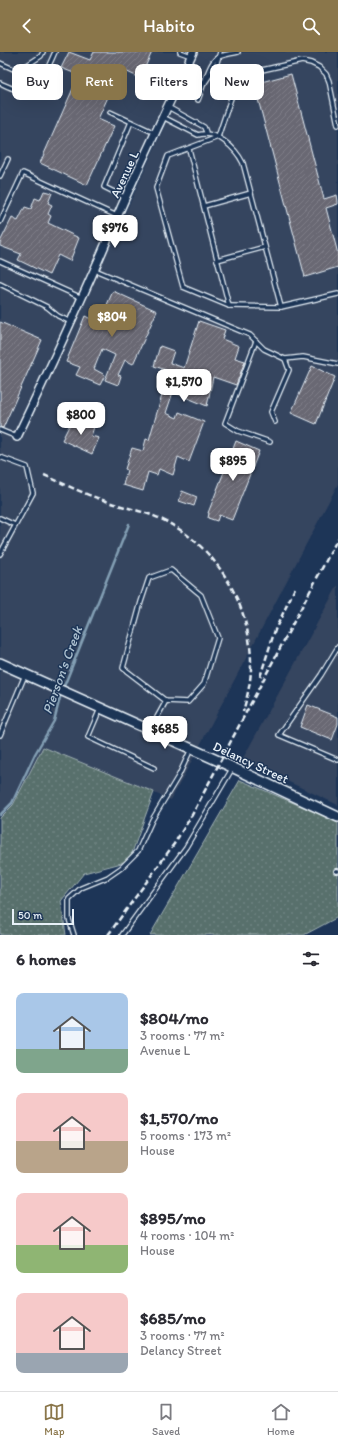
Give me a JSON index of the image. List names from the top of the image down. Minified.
{"streets":{"street":["Avenue L","Delancy Street"]},"water":["Pierson's Creek"],"scale_bar":"50 m","page":{"header":"Habito","chip":["Buy","Rent","Filters","New"],"price":["$976","$804","$1,570","$800","$895","$685"],"scale":"50 m","heading":"6 homes","list":[{"name":"$804/mo","note":"3 rooms · 77 m² · Avenue L"},{"name":"$1,570/mo","note":"5 rooms · 173 m² · House"},{"name":"$895/mo","note":"4 rooms · 104 m² · House"},{"name":"$685/mo","note":"3 rooms · 77 m² · Delancy Street"}],"tabs":["Map","Saved","Home"]}}
